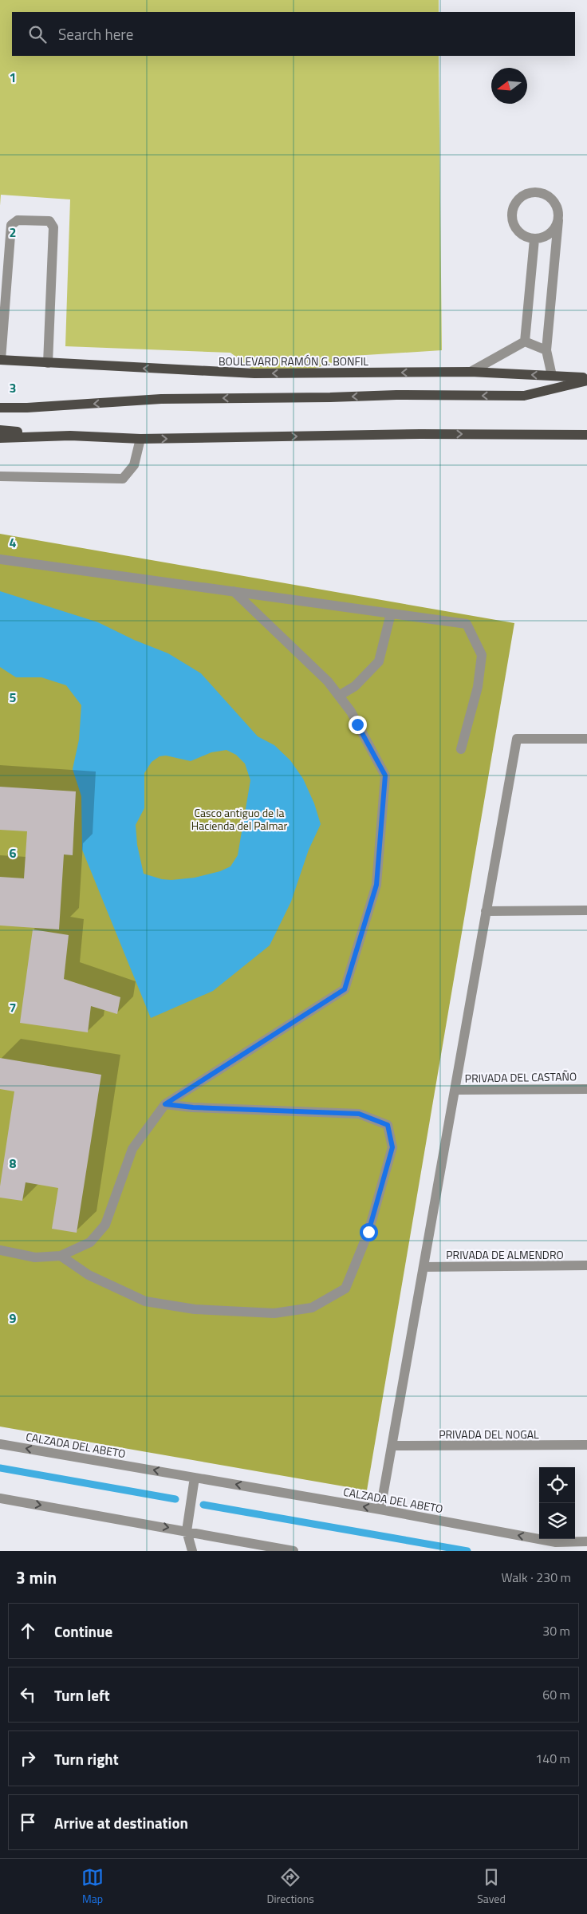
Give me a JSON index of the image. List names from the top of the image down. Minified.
{"streets":{"main road":["BOULEVARD RAMÓN G. BONFIL"],"street":["PRIVADA DEL CASTAÑO","PRIVADA DE ALMENDRO","PRIVADA DEL NOGAL","CALZADA DEL ABETO"]},"parks":["Casco antiguo de la Hacienda del Palmar"],"north":"left","page":{"search":"Search here","heading":["3 min","Walk · 230 m"],"list":[["Continue","30 m"],["Turn left","60 m"],["Turn right","140 m"],"Arrive at destination"],"nav":["Map","Directions","Saved"]},"grid":{"rows":["1","2","3","4","5","6","7","8","9"]}}
